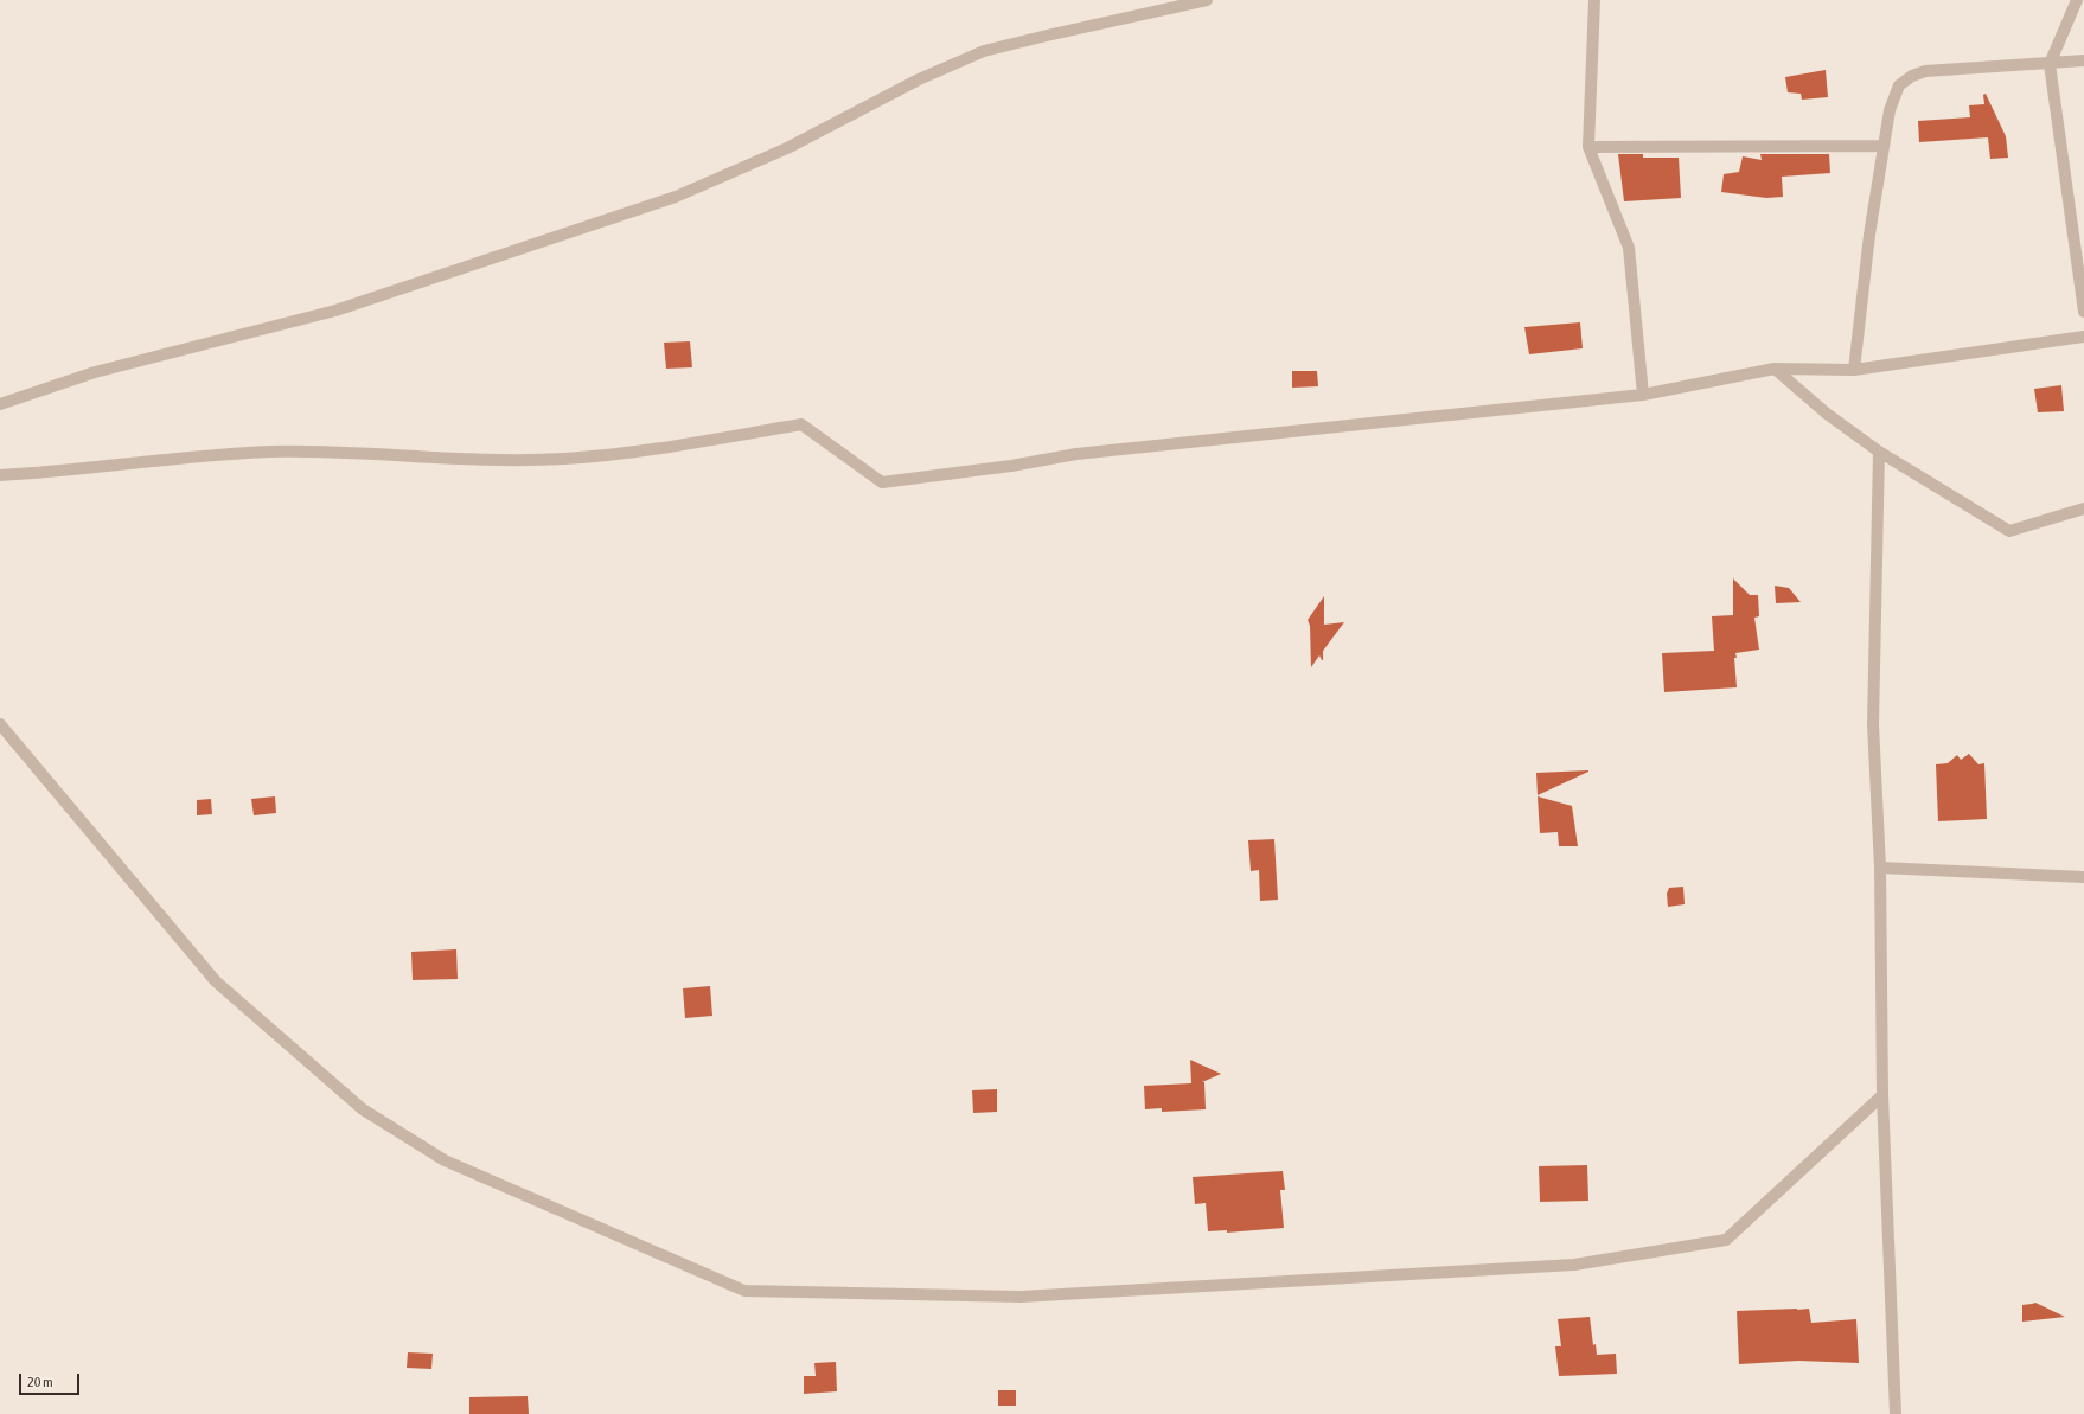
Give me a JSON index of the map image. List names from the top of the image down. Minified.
{"scale_bar":"20 m"}
